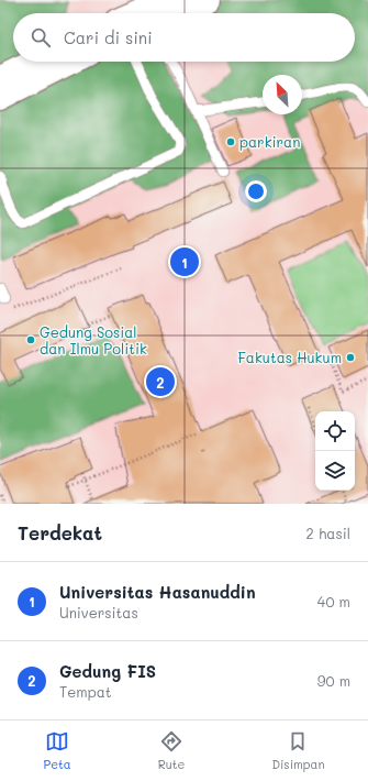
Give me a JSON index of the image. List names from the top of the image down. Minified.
{"places":["parkiran","Gedung Sosial dan Ilmu Politik","Fakutas Hukum"],"north":"top left","page":{"search":"Cari di sini","pins":["1","2"],"heading":["Terdekat","2 hasil"],"list":[{"mark":"1","name":"Universitas Hasanuddin","note":"Universitas","value":"40 m"},{"mark":"2","name":"Gedung FIS","note":"Tempat","value":"90 m"}],"nav":["Peta","Rute","Disimpan"]}}
